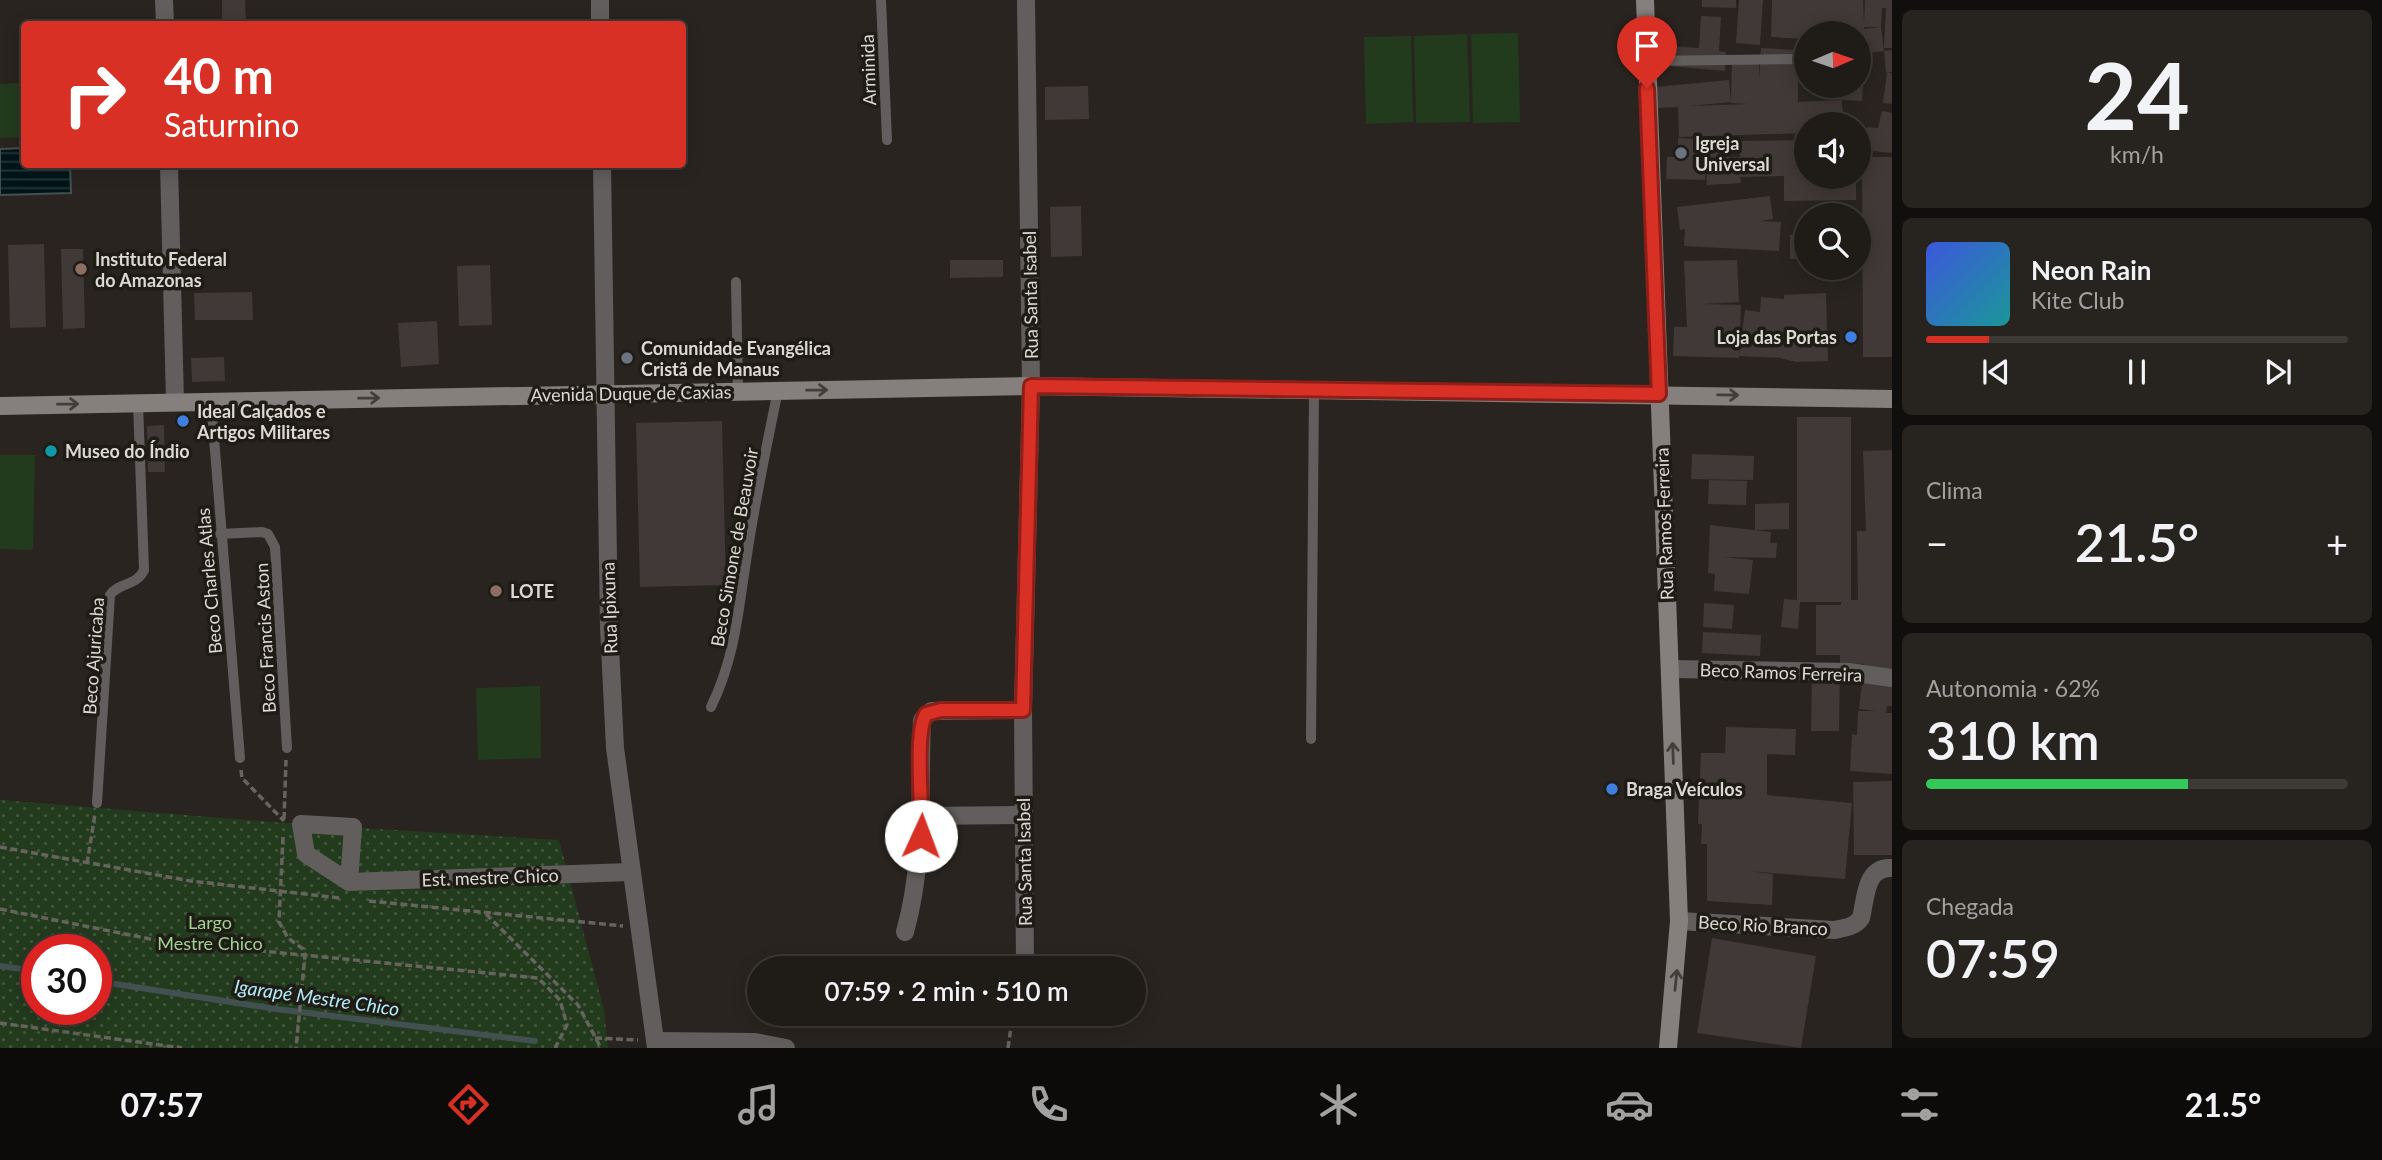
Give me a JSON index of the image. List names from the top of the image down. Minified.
{"streets":{"street":["Rua Santa Isabel","Avenida Duque de Caxias","Rua Ramos Ferreira","Rua Ipixuna","Beco Ramos Ferreira","Est. mestre Chico","Beco Rio Branco"],"lane":["Arminida","Beco Simone de Beauvoir","Beco Charles Atlas","Beco Francis Aston","Beco Ajuricaba"]},"crossings":[["Rua Santa Isabel","Avenida Duque de Caxias"],["Avenida Duque de Caxias","Rua Ramos Ferreira"],["Avenida Duque de Caxias","Beco Simone de Beauvoir"],["Avenida Duque de Caxias","Beco Charles Atlas"],["Avenida Duque de Caxias","Rua Ipixuna"],["Avenida Duque de Caxias","Beco Ajuricaba"],["Rua Ramos Ferreira","Beco Ramos Ferreira"],["Rua Ramos Ferreira","Beco Rio Branco"],["Beco Charles Atlas","Beco Francis Aston"],["Rua Ipixuna","Est. mestre Chico"]],"one_way":["Avenida Duque de Caxias","Rua Ramos Ferreira"],"water":["Igarapé Mestre Chico"],"parks":["Largo Mestre Chico"],"places":["Igreja Universal","Instituto Federal do Amazonas","Loja das Portas","Comunidade Evangélica Cristã de Manaus","Ideal Calçados e Artigos Militares","Museo do Índio","LOTE","Braga Veículos"],"north":"right","page":{"tile":[["24","km/h"],"Clima",["Autonomia · 62%","310 km"],["Chegada","07:59"]],"turn":["40 m","Saturnino"],"song":["Neon Rain","Kite Club"],"heat":["−","21.5°","+"],"limit":"30","trip":"07:59 · 2 min · 510 m","tabs":["07:57","21.5°"]}}
